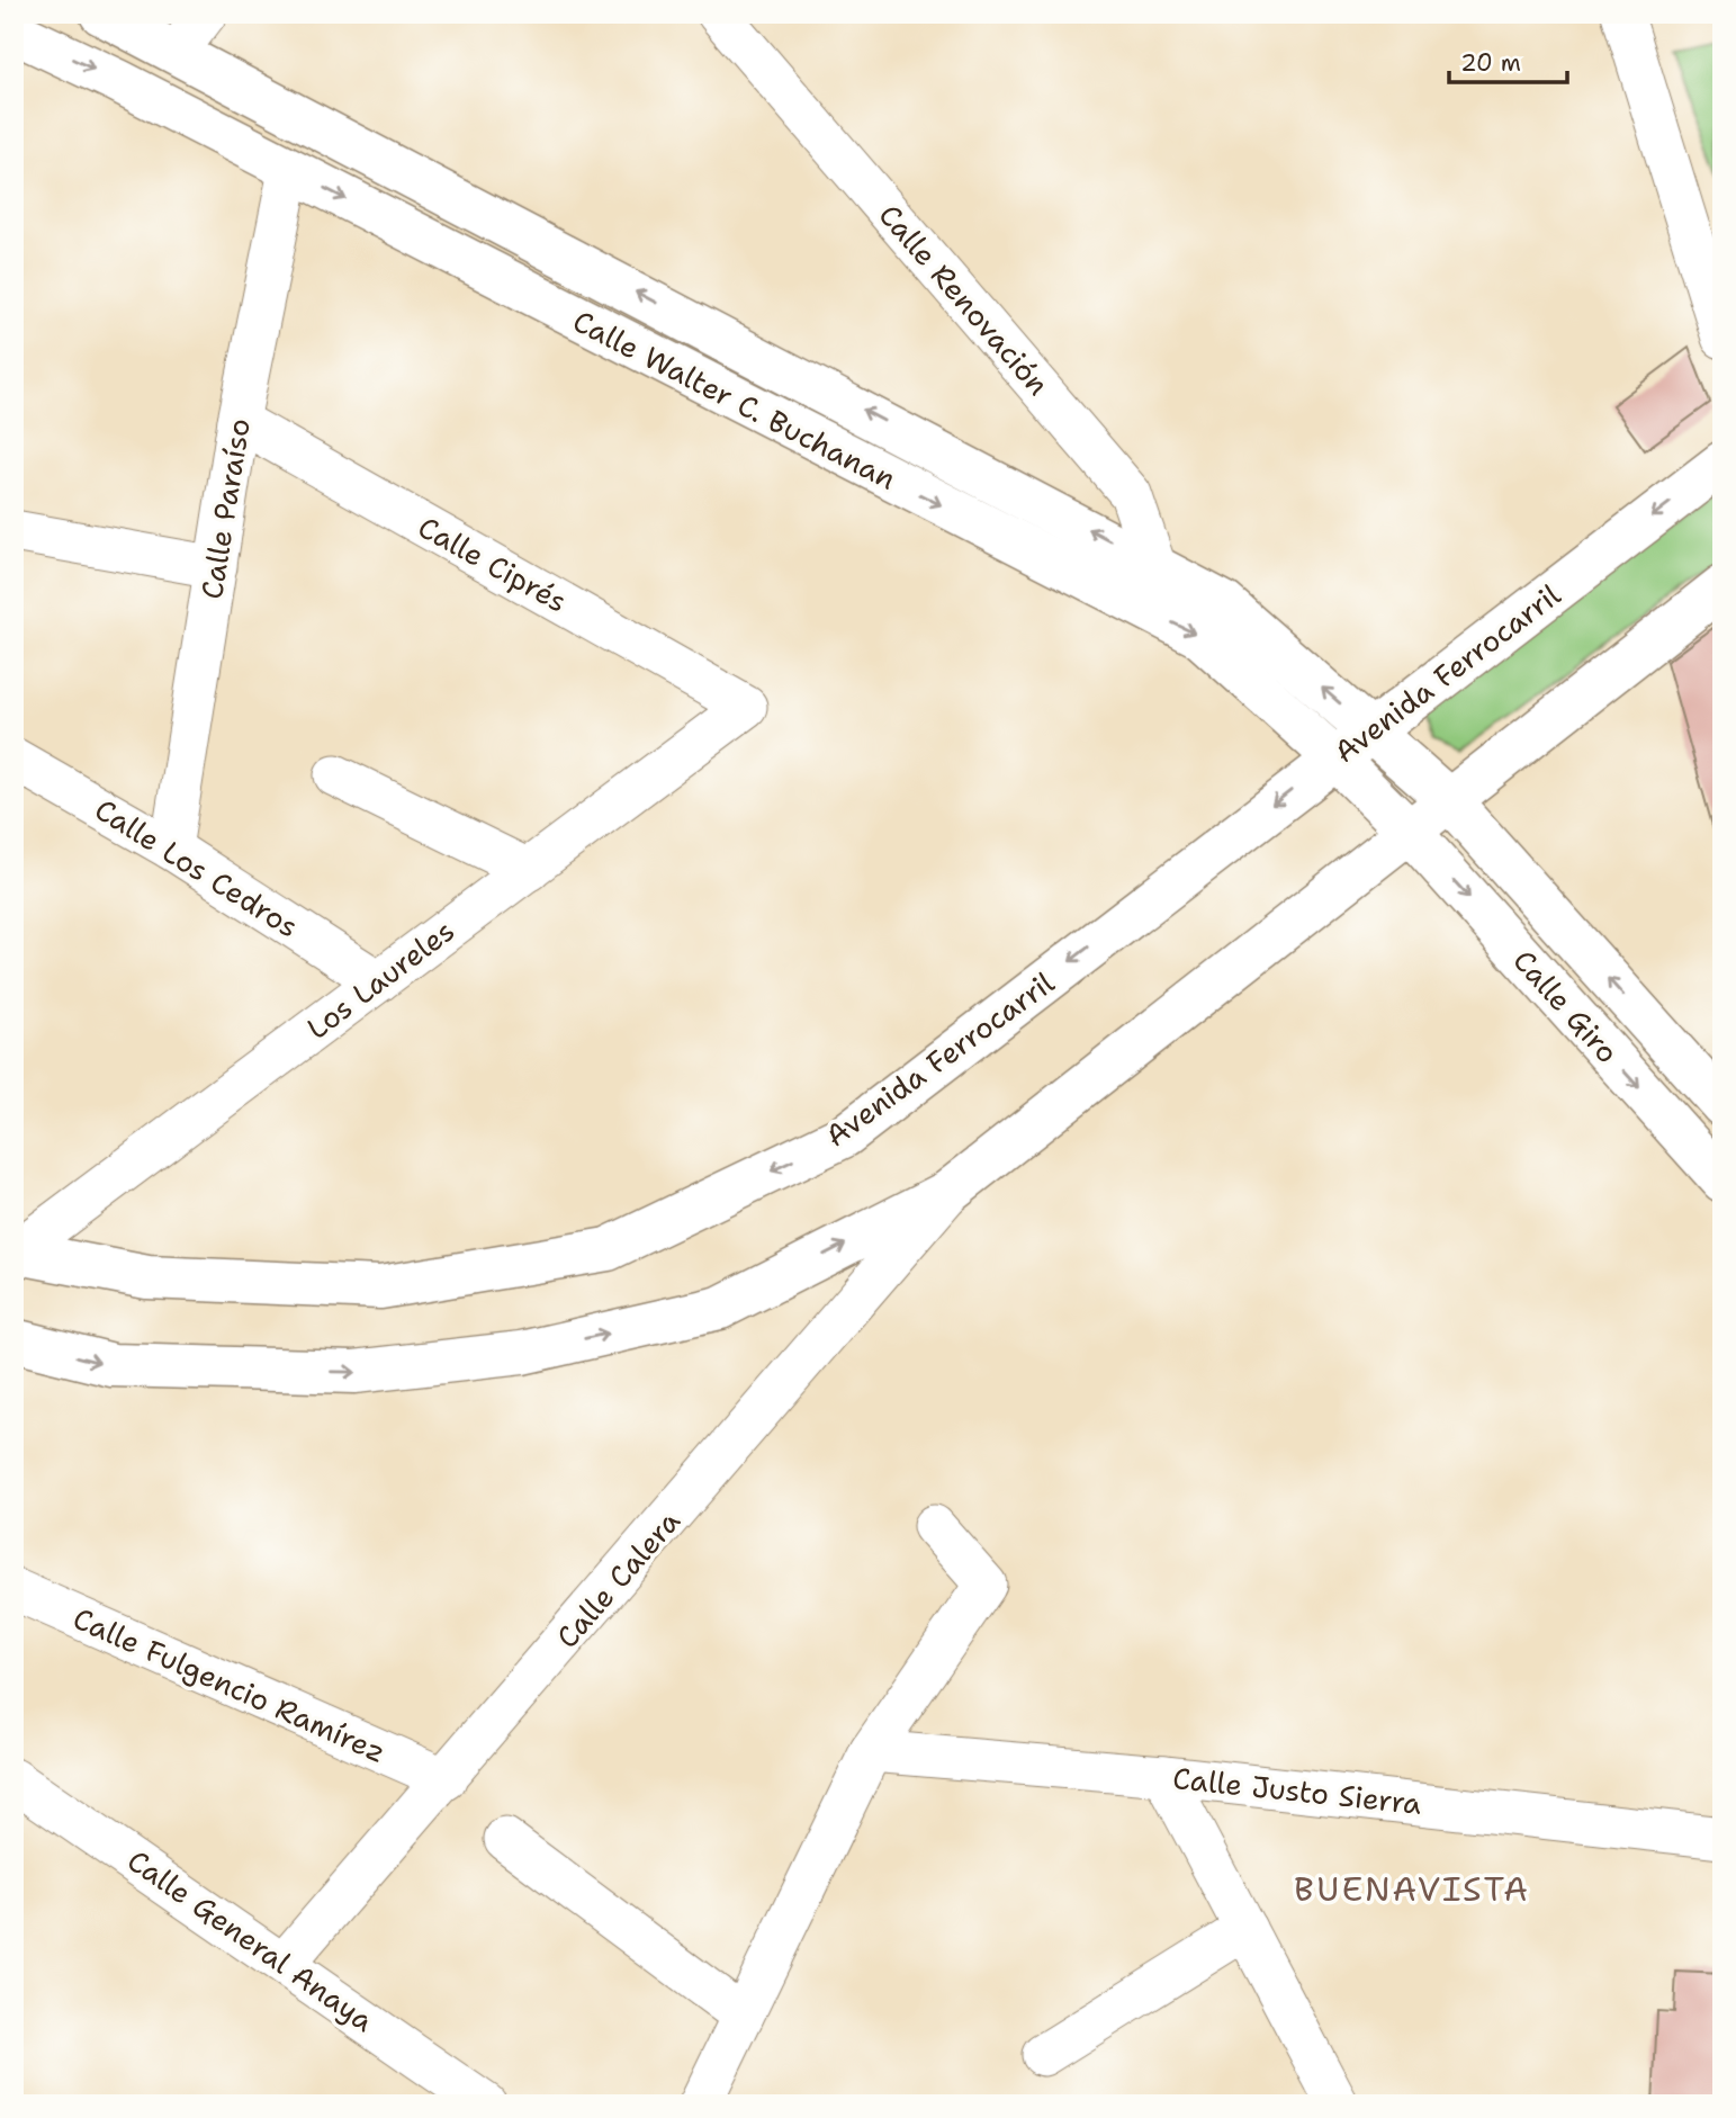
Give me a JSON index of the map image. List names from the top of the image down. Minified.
{"streets":{"street":["Calle Renovación","Calle Walter C. Buchanan","Calle Paraíso","Calle Ciprés","Avenida Ferrocarril","Calle Los Cedros","Los Laureles","Calle Giro","Calle Calera","Calle Fulgencio Ramírez","Calle Justo Sierra","Calle General Anaya"]},"crossings":[["Calle Renovación","Calle Walter C. Buchanan"],["Calle Walter C. Buchanan","Calle Paraíso"],["Calle Walter C. Buchanan","Avenida Ferrocarril"],["Calle Walter C. Buchanan","Calle Giro"],["Calle Paraíso","Calle Ciprés"],["Calle Paraíso","Calle Los Cedros"],["Calle Ciprés","Los Laureles"],["Avenida Ferrocarril","Los Laureles"],["Calle Los Cedros","Los Laureles"],["Calle Calera","Calle Fulgencio Ramírez"],["Calle Calera","Calle General Anaya"]],"districts":["BUENAVISTA"],"scale_bar":"20 m"}
